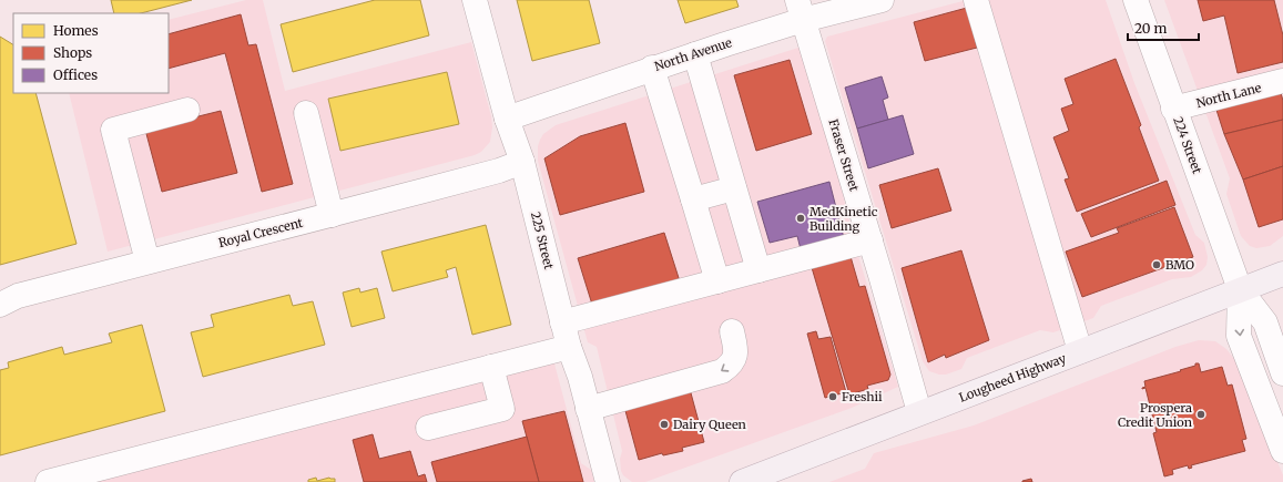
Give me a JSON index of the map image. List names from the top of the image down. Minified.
{"streets":{"main road":["Lougheed Highway"],"street":["North Avenue","North Lane","224 Street","Fraser Street","Royal Crescent","225 Street"]},"crossings":[["North Avenue","Fraser Street"],["North Avenue","225 Street"],["North Lane","224 Street"],["224 Street","Lougheed Highway"],["Fraser Street","Lougheed Highway"],["Royal Crescent","225 Street"]],"places":["MedKinetic Building","BMO","Freshii","Prospera Credit Union","Dairy Queen"],"legend":["Homes","Shops","Offices"],"scale_bar":"20 m"}
